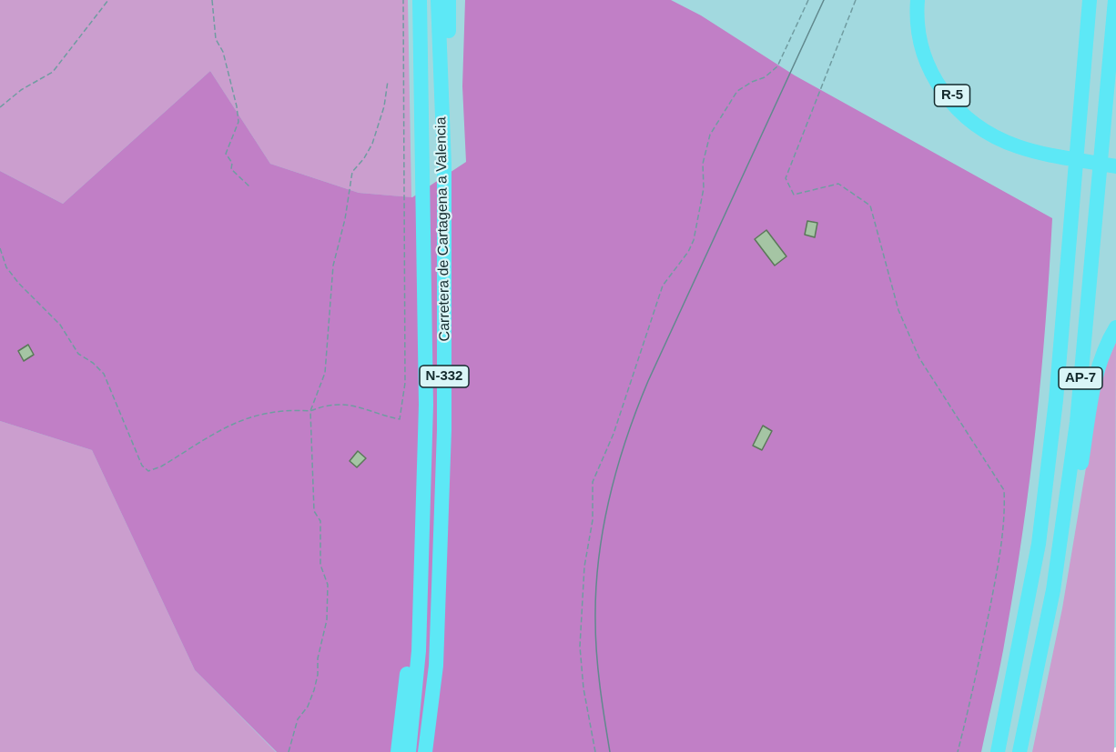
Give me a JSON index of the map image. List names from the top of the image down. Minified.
{"streets":{"highway":["R-5","Carretera de Cartagena a Valencia","N-332","AP-7"]}}
